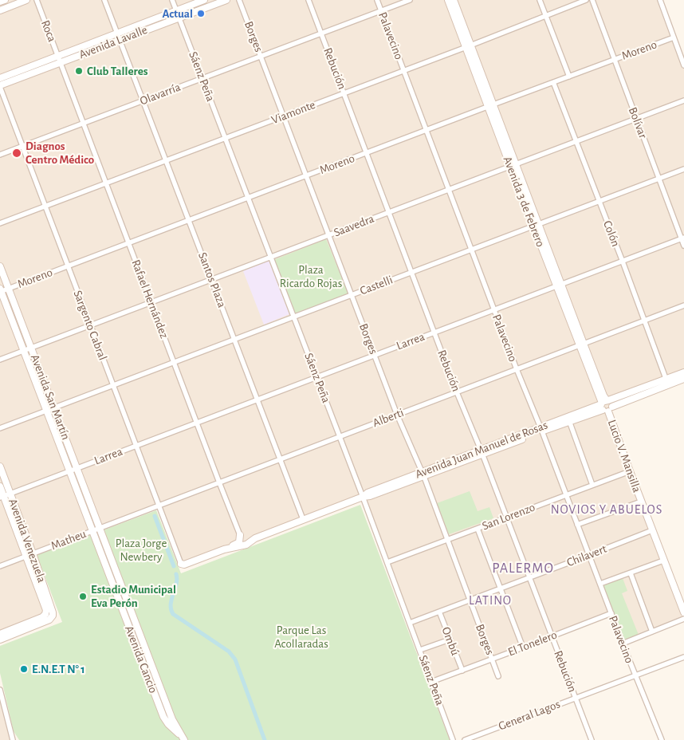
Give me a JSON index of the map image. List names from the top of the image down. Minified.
{"streets":{"street":["Roca","Palavecino","Borges","Avenida Lavalle","Moreno","Rebución","Sáenz Peña","Olavarría","Viamonte","Bolívar","Avenida 3 de Febrero","Saavedra","Colón","Santos Plaza","Castelli","Rafael Hernández","Sargento Cabral","Larrea","Avenida San Martín","Alberti","Avenida Juan Manuel de Rosas","Lucio V. Mansilla","San Lorenzo","Matheu","Avenida Venezuela","Chilavert","Ombú","El Tonelero","Avenida Cancio","General Lagos"]},"crossings":[["Roca","Avenida Lavalle"],["Roca","Rafael Hernández"],["Palavecino","Moreno"],["Palavecino","Olavarría"],["Palavecino","Viamonte"],["Palavecino","Saavedra"],["Palavecino","Castelli"],["Palavecino","Larrea"],["Palavecino","Alberti"],["Palavecino","Avenida Juan Manuel de Rosas"],["Palavecino","San Lorenzo"],["Palavecino","Chilavert"],["Palavecino","El Tonelero"],["Palavecino","General Lagos"],["Borges","Moreno"],["Borges","Olavarría"],["Borges","Viamonte"],["Borges","Saavedra"],["Borges","Castelli"],["Borges","Larrea"],["Borges","Alberti"],["Borges","Avenida Juan Manuel de Rosas"],["Borges","San Lorenzo"],["Borges","Chilavert"],["Borges","El Tonelero"],["Avenida Lavalle","Sáenz Peña"],["Avenida Lavalle","Santos Plaza"],["Avenida Lavalle","Rafael Hernández"],["Avenida Lavalle","Sargento Cabral"],["Moreno","Rebución"],["Moreno","Sáenz Peña"],["Moreno","Bolívar"],["Moreno","Avenida 3 de Febrero"],["Moreno","Colón"],["Moreno","Santos Plaza"],["Moreno","Rafael Hernández"],["Moreno","Sargento Cabral"],["Moreno","Avenida San Martín"],["Rebución","Olavarría"],["Rebución","Viamonte"],["Rebución","Saavedra"],["Rebución","Castelli"],["Rebución","Larrea"],["Rebución","Alberti"],["Rebución","Avenida Juan Manuel de Rosas"],["Rebución","San Lorenzo"],["Rebución","Chilavert"],["Rebución","El Tonelero"],["Rebución","General Lagos"],["Sáenz Peña","Olavarría"],["Sáenz Peña","Viamonte"],["Sáenz Peña","Saavedra"],["Sáenz Peña","Castelli"],["Sáenz Peña","Larrea"],["Sáenz Peña","Alberti"],["Sáenz Peña","Avenida Juan Manuel de Rosas"],["Sáenz Peña","San Lorenzo"],["Sáenz Peña","Chilavert"],["Sáenz Peña","El Tonelero"],["Olavarría","Santos Plaza"],["Olavarría","Rafael Hernández"],["Olavarría","Sargento Cabral"],["Viamonte","Avenida 3 de Febrero"],["Viamonte","Santos Plaza"],["Viamonte","Rafael Hernández"],["Viamonte","Sargento Cabral"],["Bolívar","Saavedra"],["Bolívar","Castelli"],["Bolívar","Larrea"],["Avenida 3 de Febrero","Saavedra"],["Avenida 3 de Febrero","Castelli"],["Avenida 3 de Febrero","Larrea"],["Avenida 3 de Febrero","Alberti"],["Avenida 3 de Febrero","Avenida Juan Manuel de Rosas"],["Avenida 3 de Febrero","Lucio V. Mansilla"],["Saavedra","Colón"],["Saavedra","Santos Plaza"],["Saavedra","Rafael Hernández"],["Saavedra","Sargento Cabral"],["Saavedra","Avenida San Martín"],["Colón","Castelli"],["Colón","Larrea"],["Colón","Alberti"],["Colón","Avenida Juan Manuel de Rosas"],["Santos Plaza","Castelli"],["Santos Plaza","Larrea"],["Santos Plaza","Alberti"],["Santos Plaza","Avenida Juan Manuel de Rosas"],["Castelli","Rafael Hernández"],["Castelli","Sargento Cabral"],["Castelli","Avenida San Martín"],["Rafael Hernández","Larrea"],["Rafael Hernández","Alberti"],["Sargento Cabral","Larrea"],["Sargento Cabral","Alberti"],["Sargento Cabral","Avenida Juan Manuel de Rosas"],["Larrea","Avenida San Martín"],["Larrea","Avenida Venezuela"],["Avenida San Martín","Alberti"],["Avenida San Martín","Matheu"],["Avenida San Martín","Avenida Cancio"],["Alberti","Matheu"],["Alberti","Avenida Cancio"],["Avenida Juan Manuel de Rosas","Lucio V. Mansilla"],["Lucio V. Mansilla","San Lorenzo"],["Lucio V. Mansilla","Chilavert"],["Matheu","Avenida Venezuela"],["Matheu","Avenida Cancio"],["Chilavert","Ombú"],["Ombú","El Tonelero"]],"districts":["NOVIOS Y ABUELOS","PALERMO","LATINO"],"parks":["Plaza Ricardo Rojas","Plaza Jorge Newbery","Parque Las Acollaradas"],"places":["Actual","Club Talleres","Diagnos Centro Médico","Estadio Municipal Eva Perón","E.N.E.T N° 1"]}
